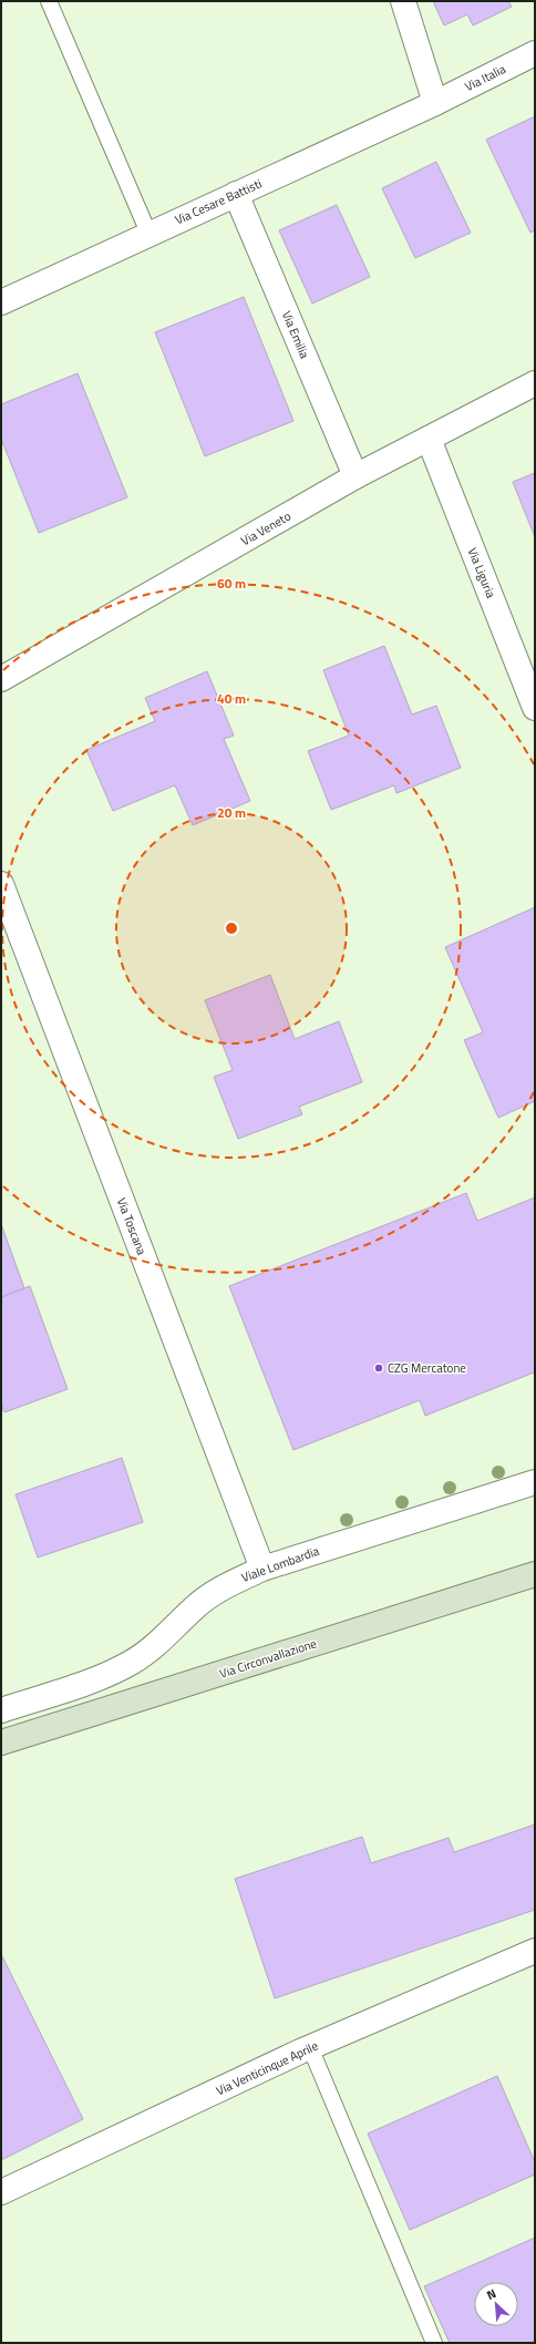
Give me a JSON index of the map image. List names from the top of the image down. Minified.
{"streets":{"main road":["Via Circonvallazione"],"street":["Via Italia","Via Cesare Battisti","Via Emilia","Via Veneto","Via Liguria","Via Toscana","Viale Lombardia","Via Venticinque Aprile"]},"crossings":[["Via Italia","Via Cesare Battisti"],["Via Cesare Battisti","Via Emilia"],["Via Emilia","Via Veneto"],["Via Veneto","Via Liguria"],["Via Toscana","Viale Lombardia"]],"places":["CZG Mercatone"],"north":"top left","rings":["60 m","40 m","20 m"]}
